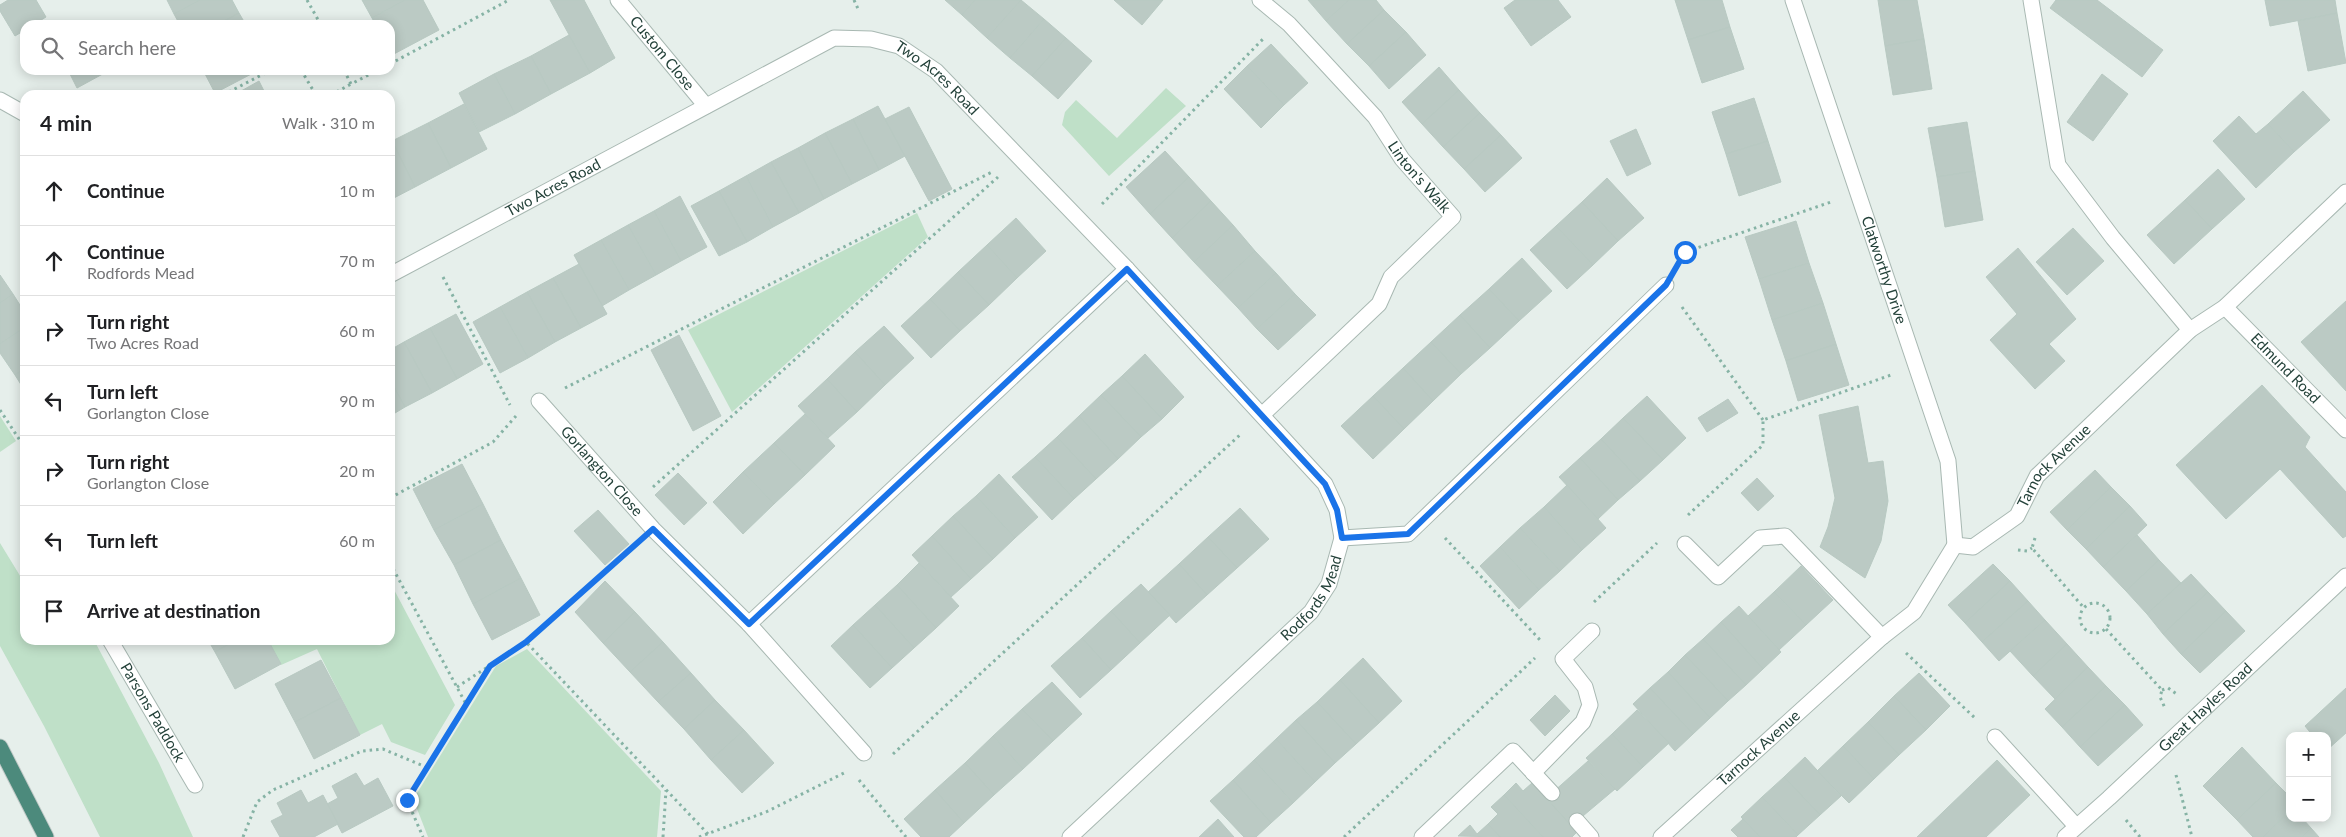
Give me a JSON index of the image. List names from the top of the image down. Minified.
{"streets":{"street":["Custom Close","Two Acres Road","Linton's Walk","Clatworthy Drive","Edmund Road","Tarnock Avenue","Gorlangton Close","Rodfords Mead","Great Hayles Road","Parsons Paddock"]},"crossings":[["Custom Close","Two Acres Road"],["Two Acres Road","Linton's Walk"],["Two Acres Road","Rodfords Mead"],["Clatworthy Drive","Tarnock Avenue"],["Edmund Road","Tarnock Avenue"]],"page":{"search":"Search here","heading":["4 min","Walk · 310 m"],"list":[["Continue","10 m"],["Continue","Rodfords Mead","70 m"],["Turn right","Two Acres Road","60 m"],["Turn left","Gorlangton Close","90 m"],["Turn right","Gorlangton Close","20 m"],["Turn left","60 m"],"Arrive at destination"],"map_buttons":["+","−"]}}
